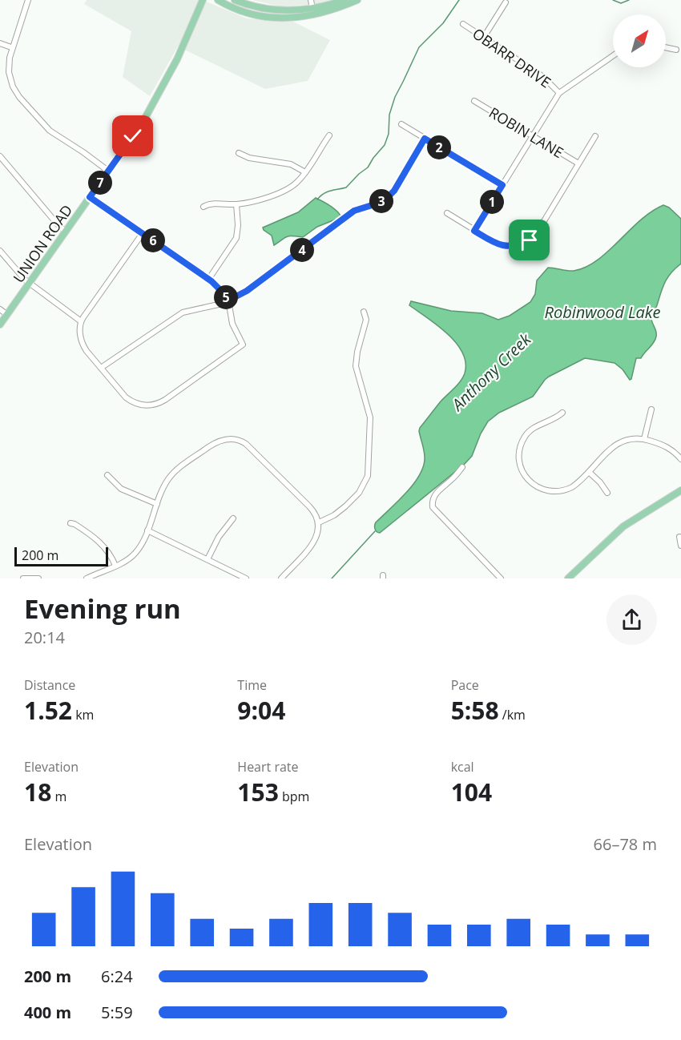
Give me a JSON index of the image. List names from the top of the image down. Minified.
{"streets":{"main road":["UNION ROAD"],"street":["OBARR DRIVE","ROBIN LANE"]},"water":["Robinwood Lake","Anthony Creek"],"scale_bar":"200 m","north":"top right","page":{"pins":["2","7","3","1","6","4","5"],"scale":"200 m","heading":["Evening run","20:14"],"stats":[["Distance","1.52 km"],["Time","9:04"],["Pace","5:58 /km"],["Elevation","18 m"],["Heart rate","153 bpm"],["kcal","104"]],"chart":["Elevation","66–78 m"],"list":[{"name":"200 m","note":"6:24"},{"name":"400 m","note":"5:59"}]}}
